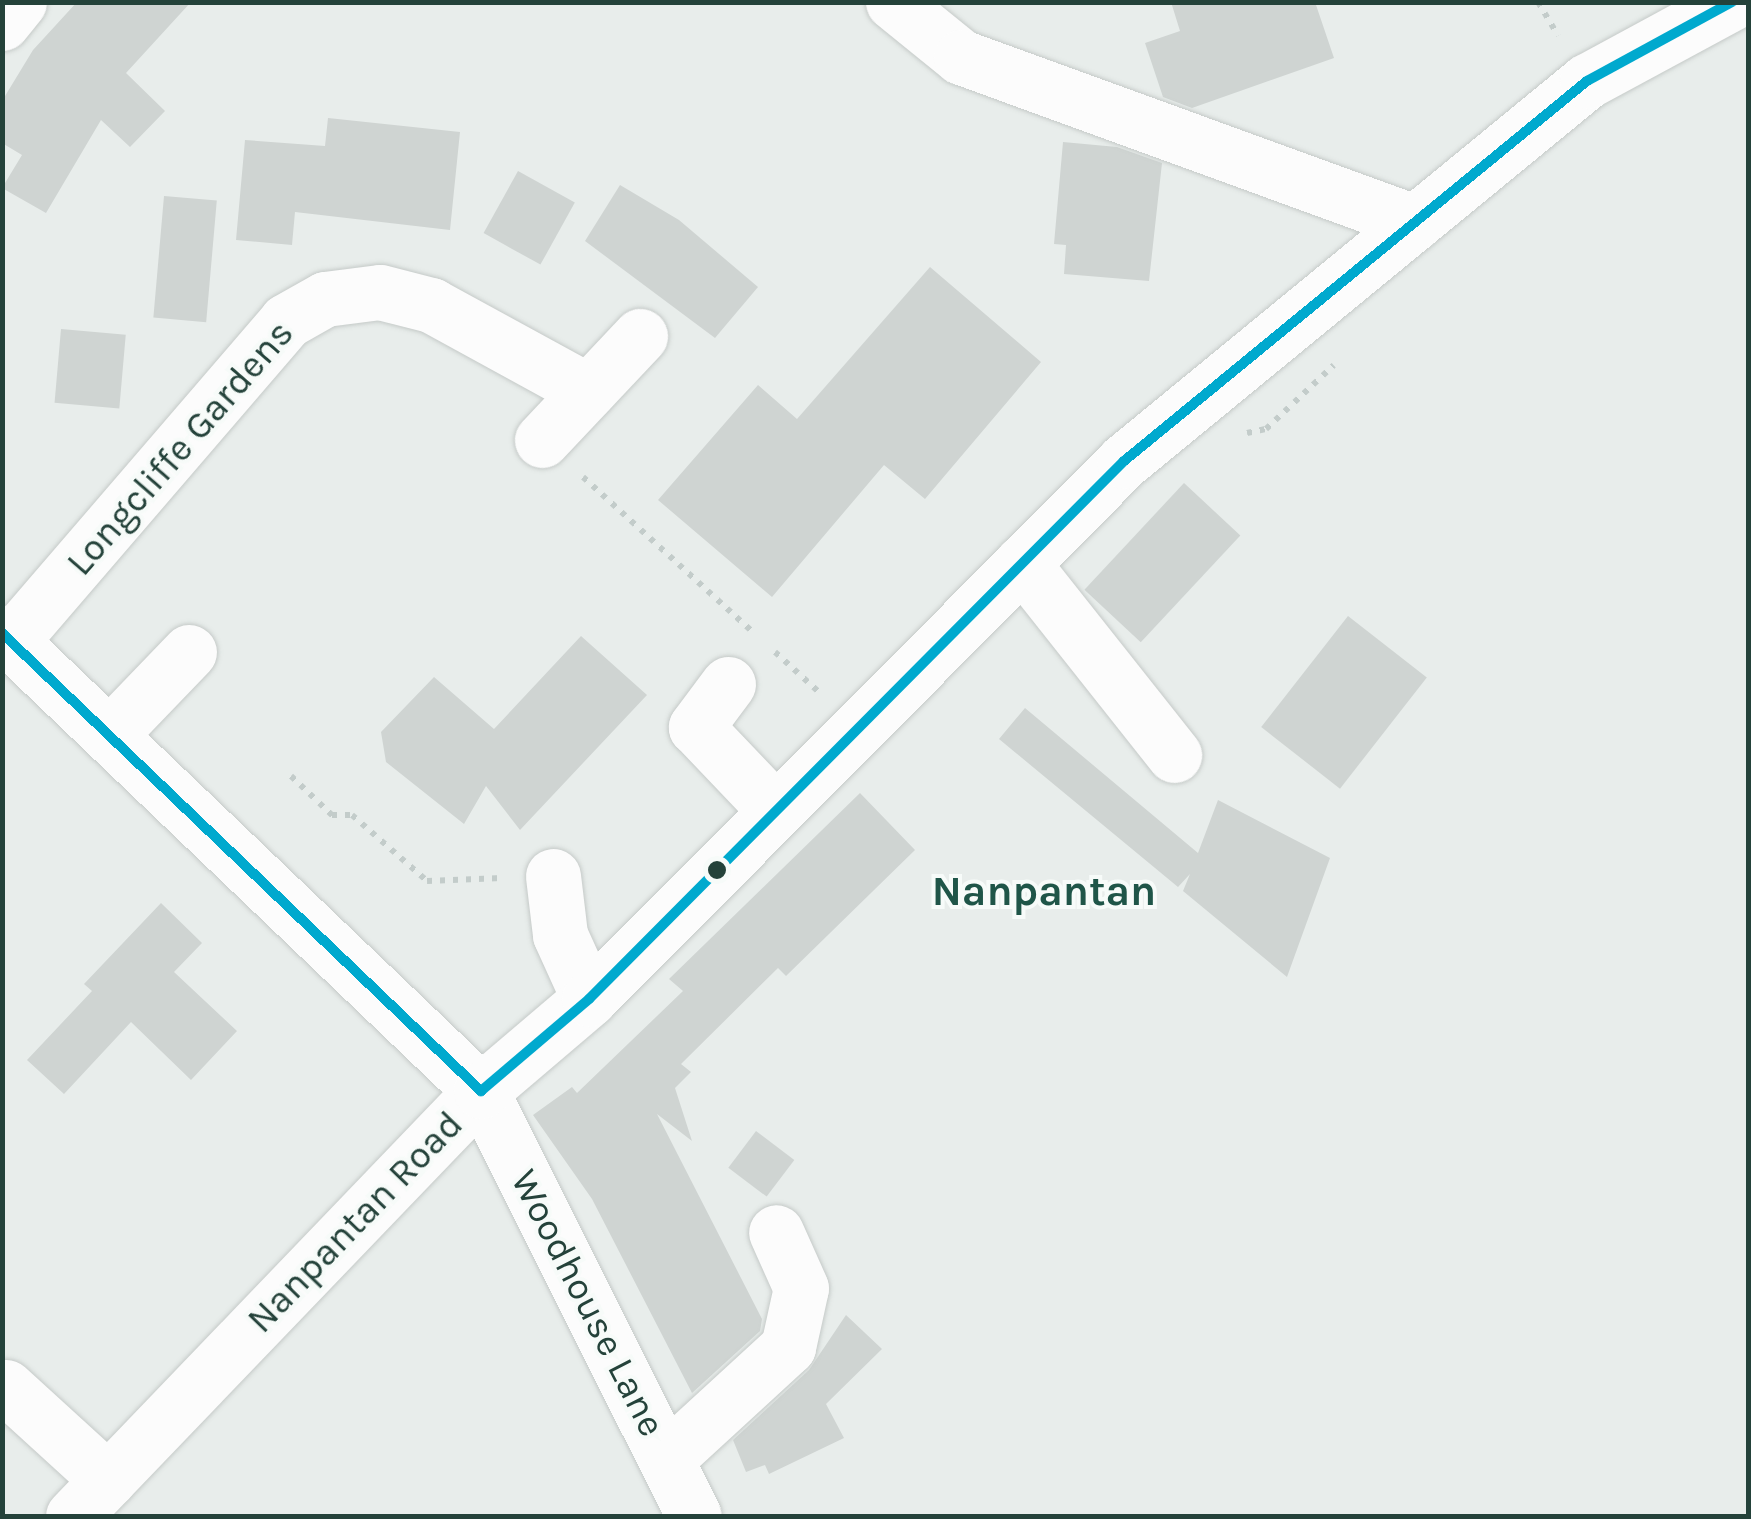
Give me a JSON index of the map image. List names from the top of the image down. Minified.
{"streets":{"street":["Longcliffe Gardens","Nanpantan Road","Woodhouse Lane"]},"crossings":[["Longcliffe Gardens","Woodhouse Lane"],["Nanpantan Road","Woodhouse Lane"]],"districts":["Nanpantan"]}
